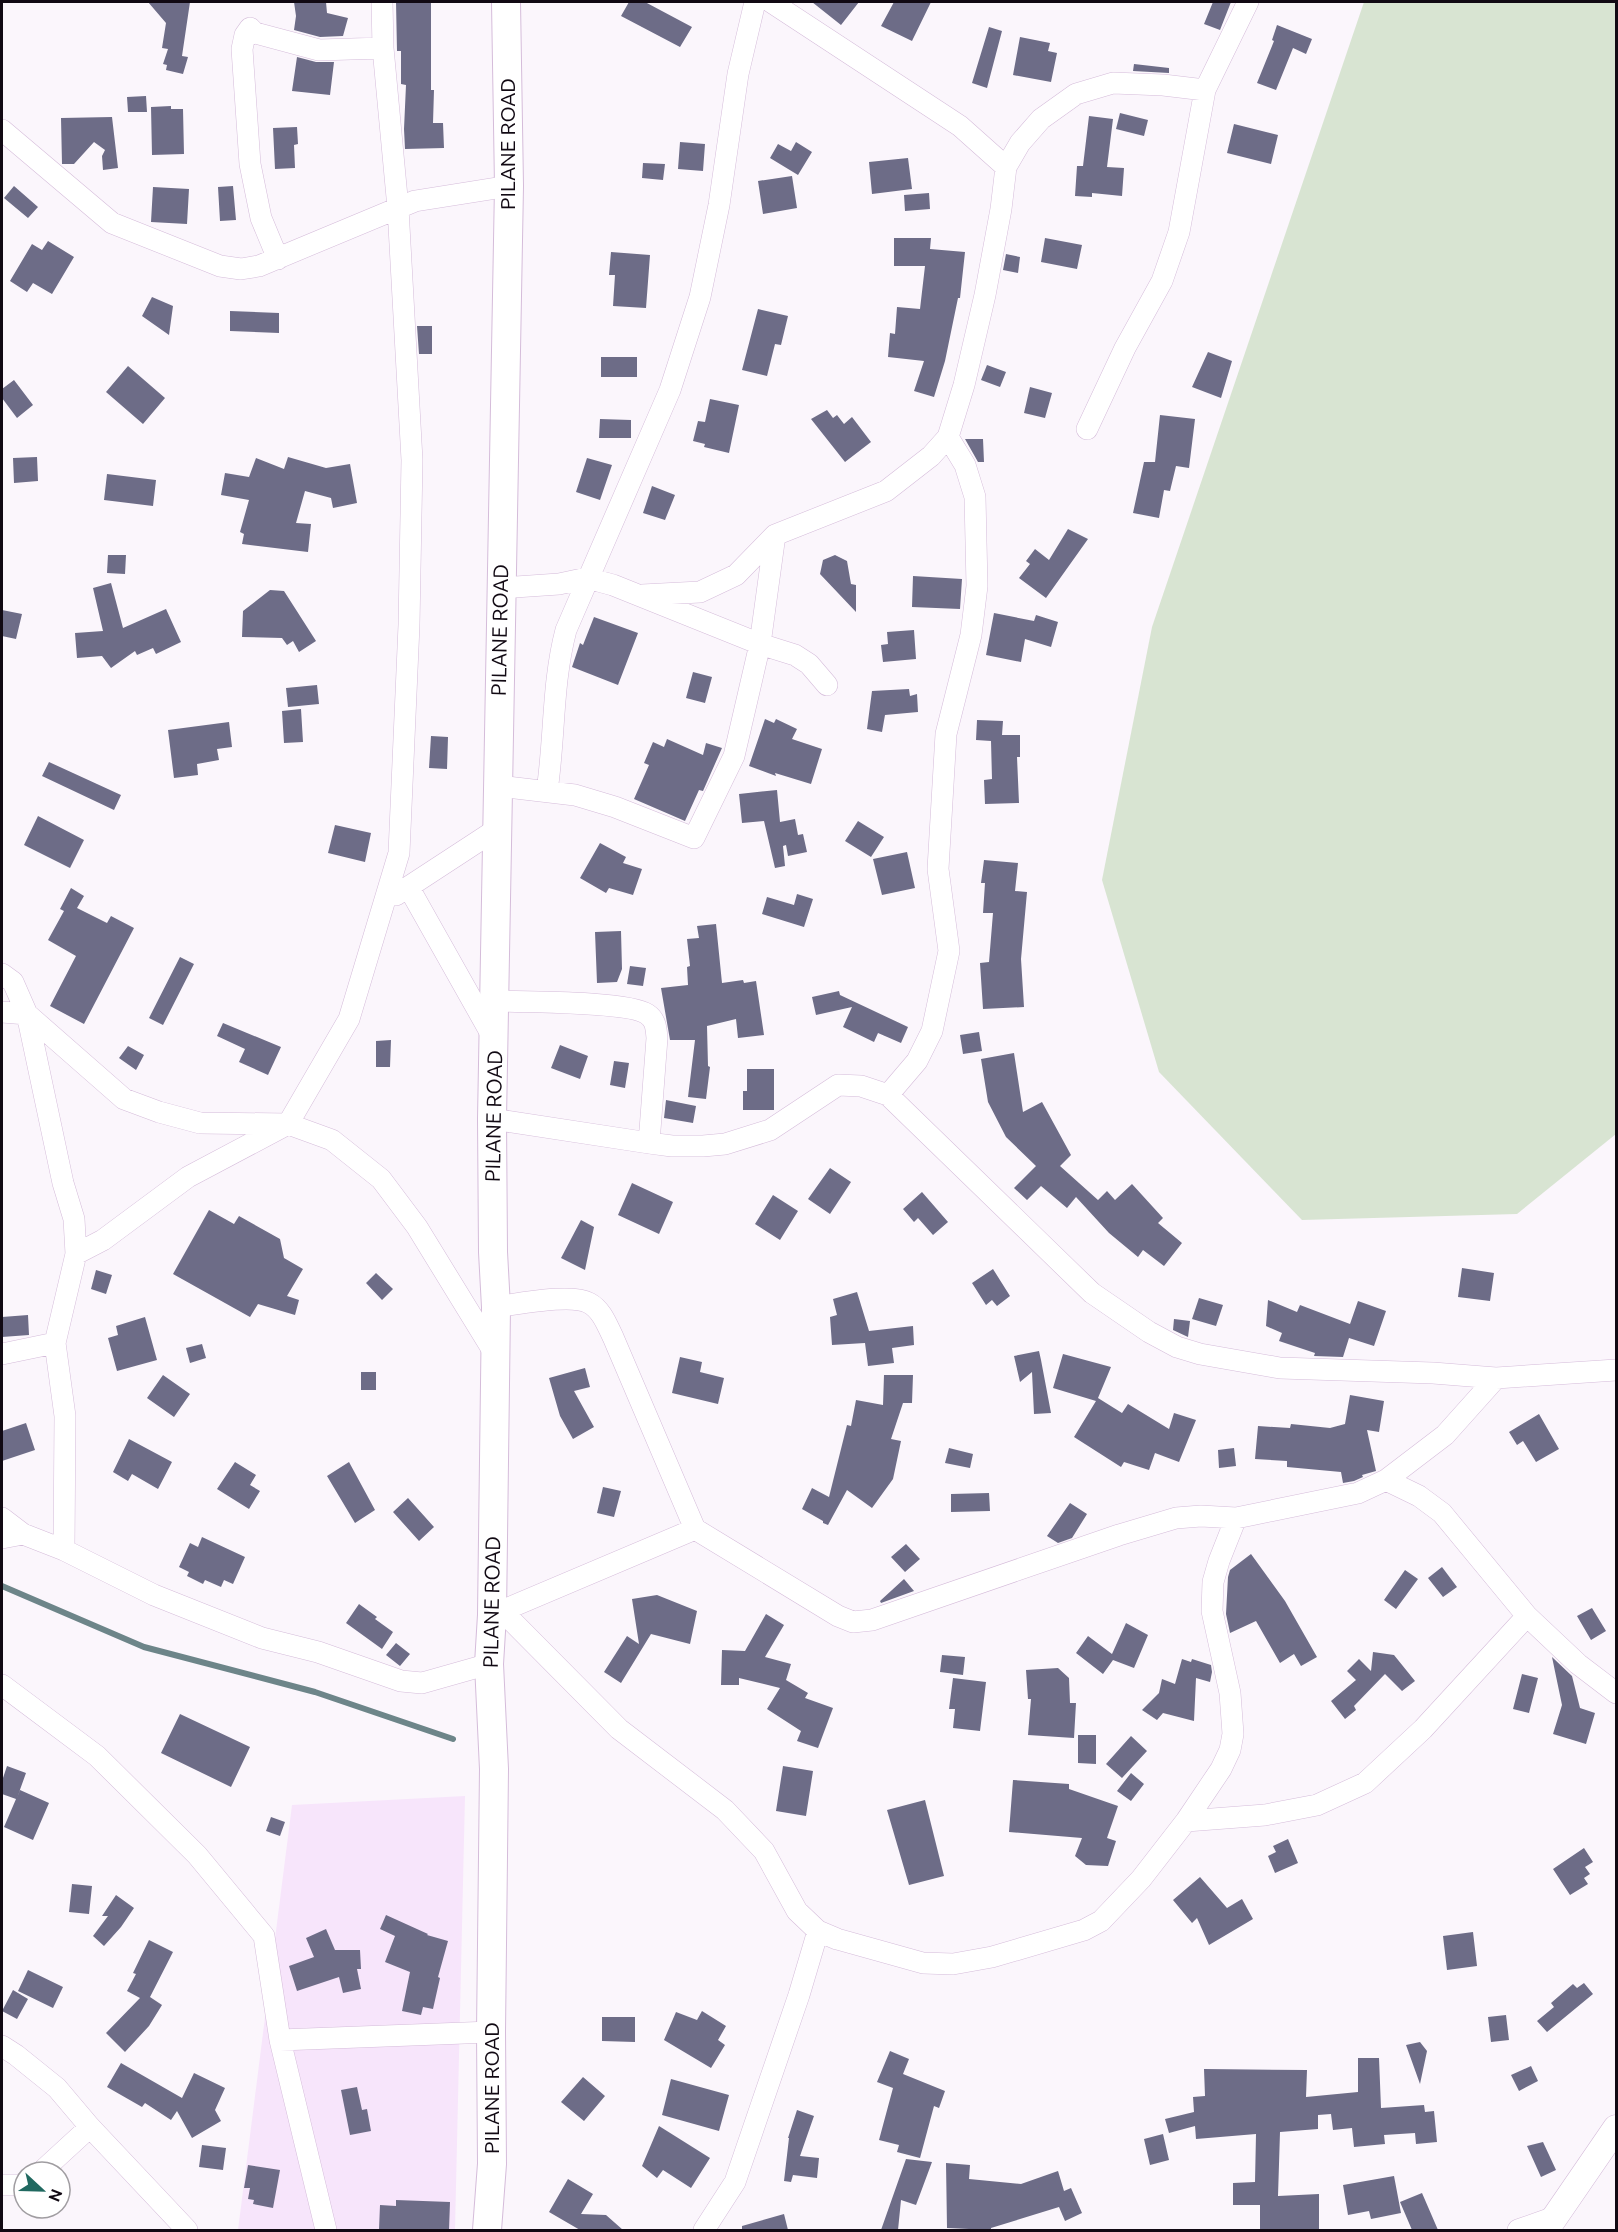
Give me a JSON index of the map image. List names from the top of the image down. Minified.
{"streets":{"main road":["PILANE ROAD"]},"north":"right"}
